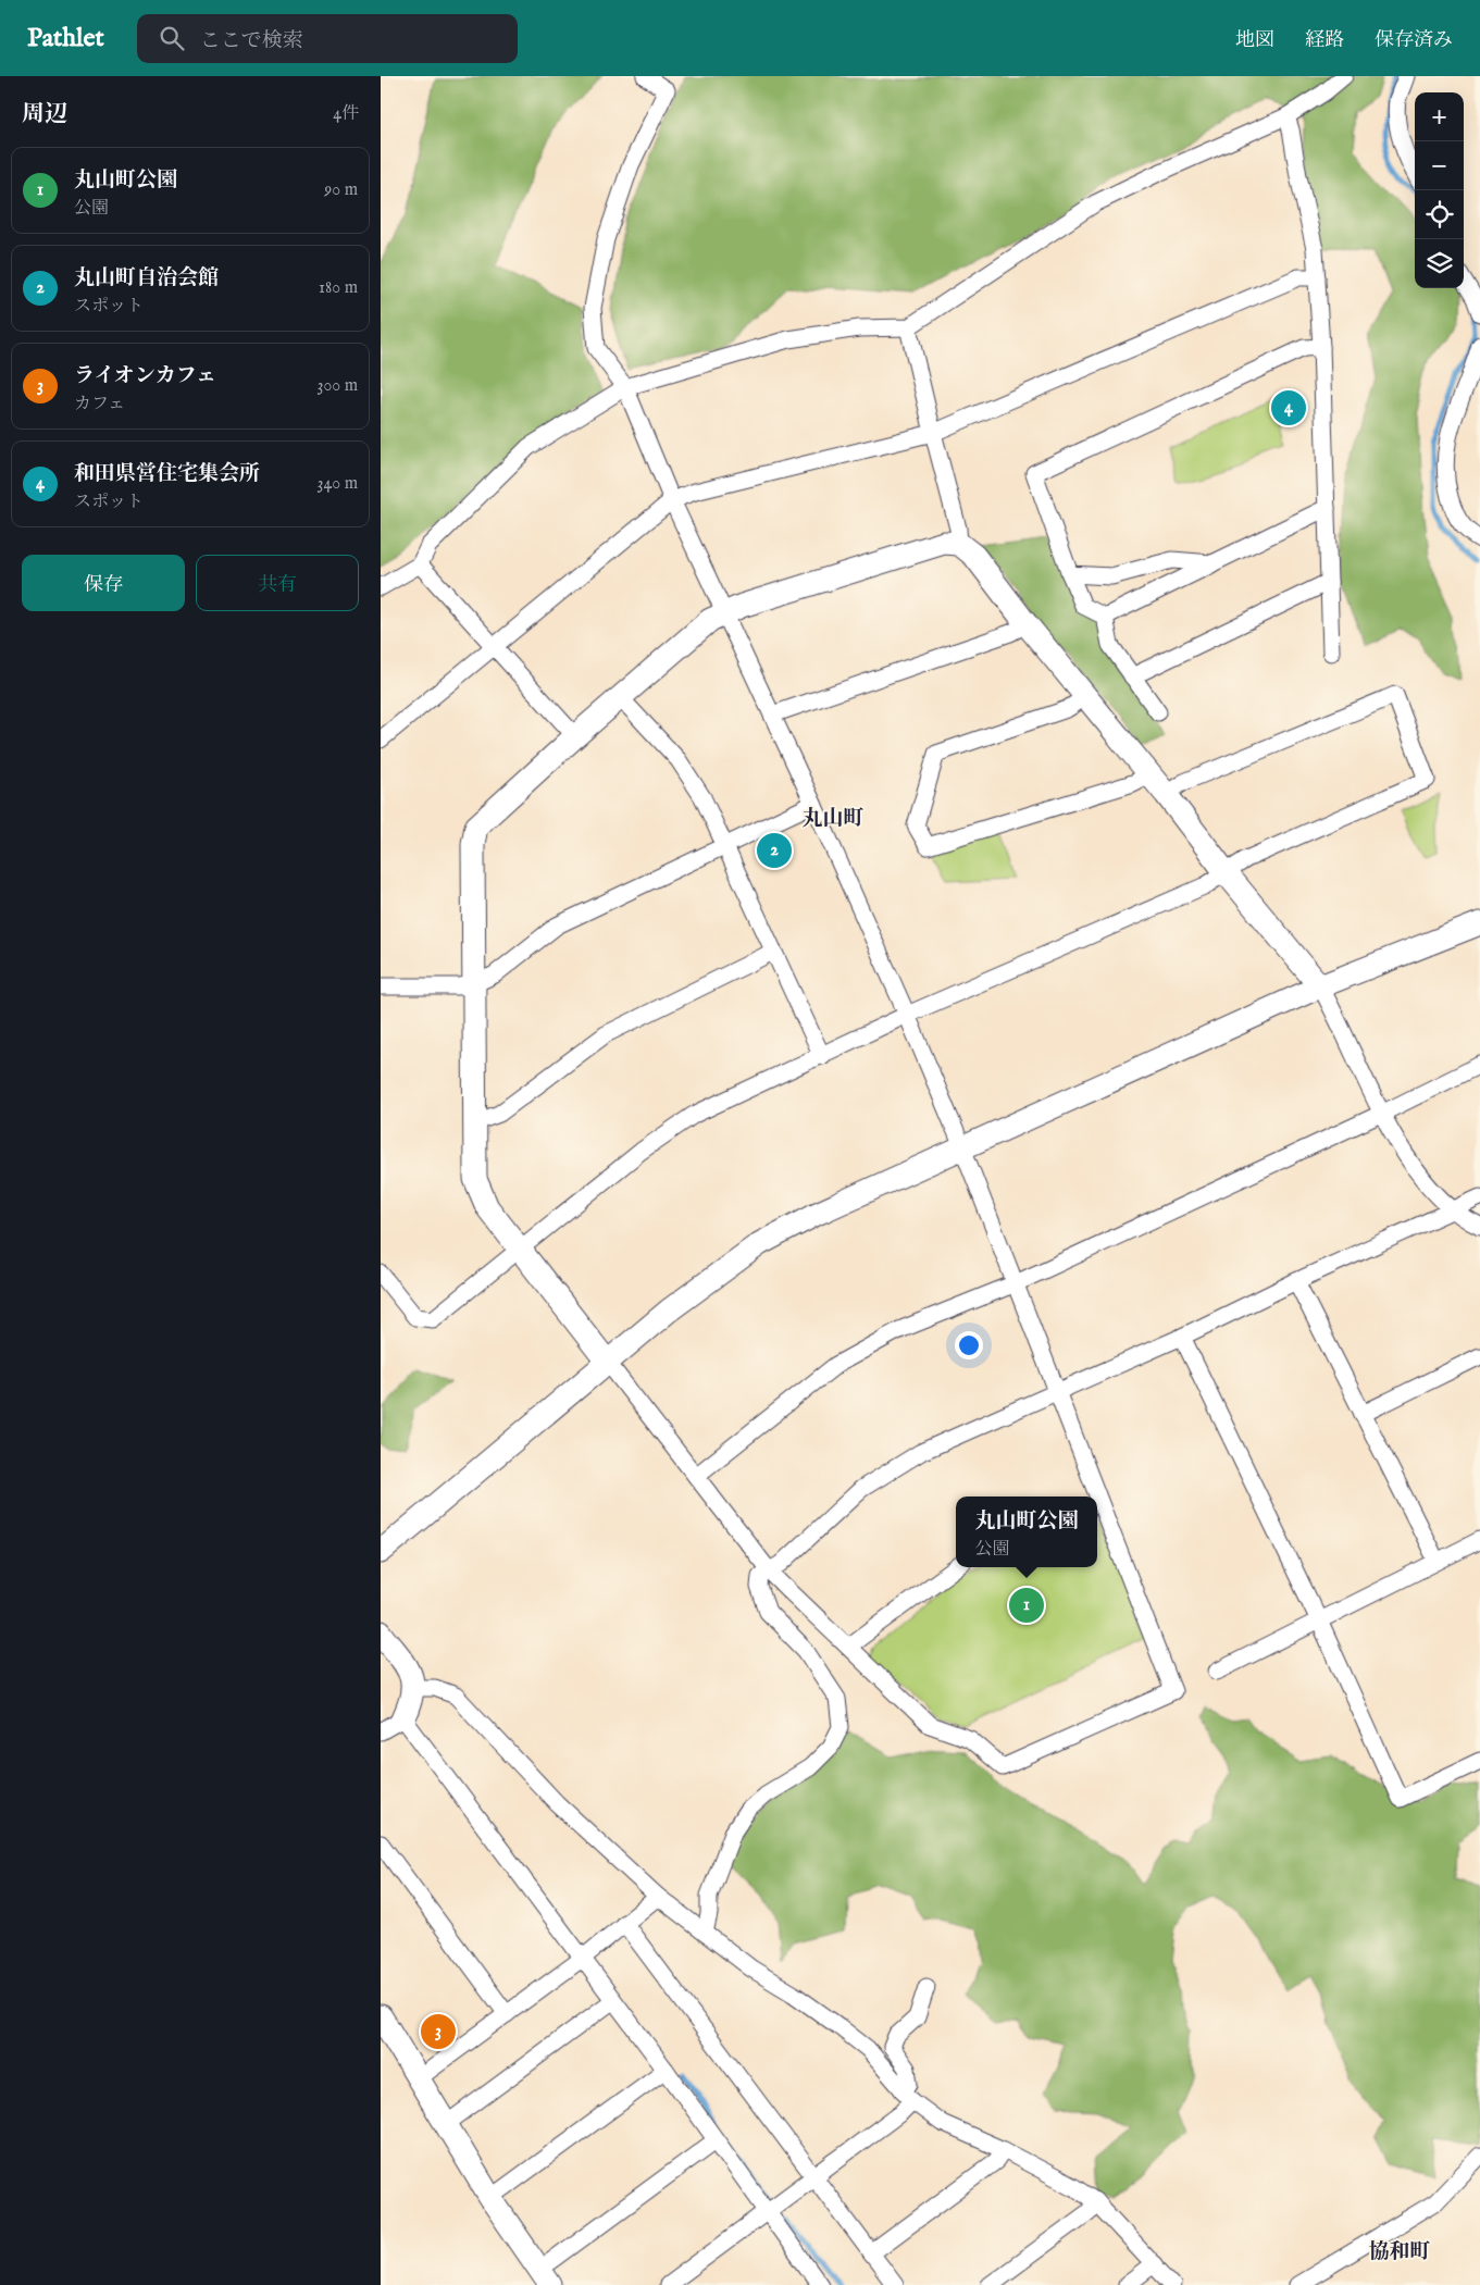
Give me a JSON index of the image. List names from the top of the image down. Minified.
{"districts":["丸山町","協和町"],"page":{"header":"Pathlet","search":"ここで検索","nav":["地図","経路","保存済み"],"heading":["周辺","4件"],"map_buttons":["+","−"],"list":[{"mark":"1","name":"丸山町公園","note":"公園","value":"90 m"},{"mark":"2","name":"丸山町自治会館","note":"スポット","value":"180 m"},{"mark":"3","name":"ライオンカフェ","note":"カフェ","value":"300 m"},{"mark":"4","name":"和田県営住宅集会所","note":"スポット","value":"340 m"}],"pins":["4","2","1","3"],"buttons":["保存","共有"],"popup":["丸山町公園","公園"]}}
